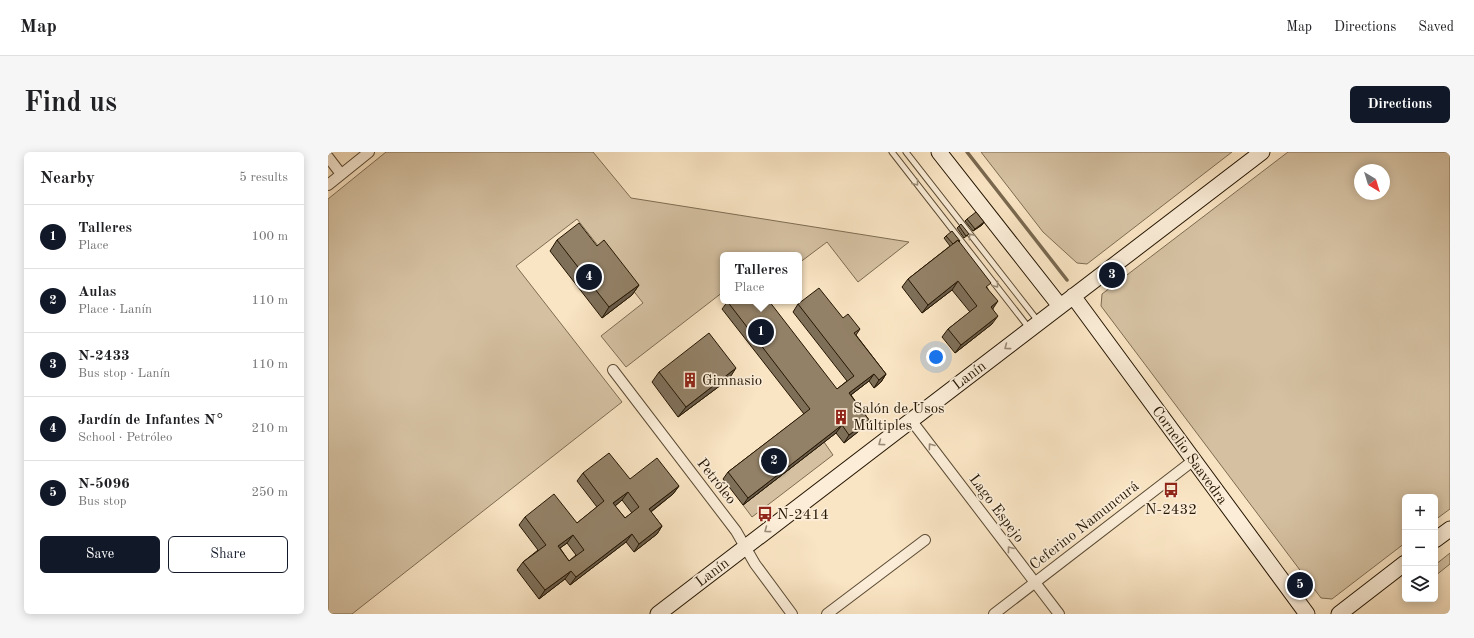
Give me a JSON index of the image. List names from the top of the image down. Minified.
{"streets":{"main road":["Lanín","Cornelio Saavedra"],"street":["Petróleo","Lago Espejo","Ceferino Namuncurá"]},"crossings":[["Lanín","Cornelio Saavedra"],["Lanín","Petróleo"],["Lanín","Lago Espejo"],["Cornelio Saavedra","Ceferino Namuncurá"],["Lago Espejo","Ceferino Namuncurá"]],"one_way":["Lanín","Lago Espejo"],"places":{"building":["Gimnasio","Salón de Usos Múltiples"],"bus stop":["N-2432","N-2414"]},"north":"bottom right","page":{"header":"Map","nav":["Map","Directions","Saved"],"buttons":["Directions",["Save","Share"]],"title":"Find us","heading":["Nearby","5 results"],"list":[{"mark":"1","name":"Talleres","note":"Place","value":"100 m"},{"mark":"2","name":"Aulas","note":"Place · Lanín","value":"110 m"},{"mark":"3","name":"N-2433","note":"Bus stop · Lanín","value":"110 m"},{"mark":"4","name":"Jardín de Infantes N°","note":"School · Petróleo","value":"210 m"},{"mark":"5","name":"N-5096","note":"Bus stop","value":"250 m"}],"popup":["Talleres","Place"],"pins":["3","4","1","2","5"],"map_buttons":["+","−"]}}
